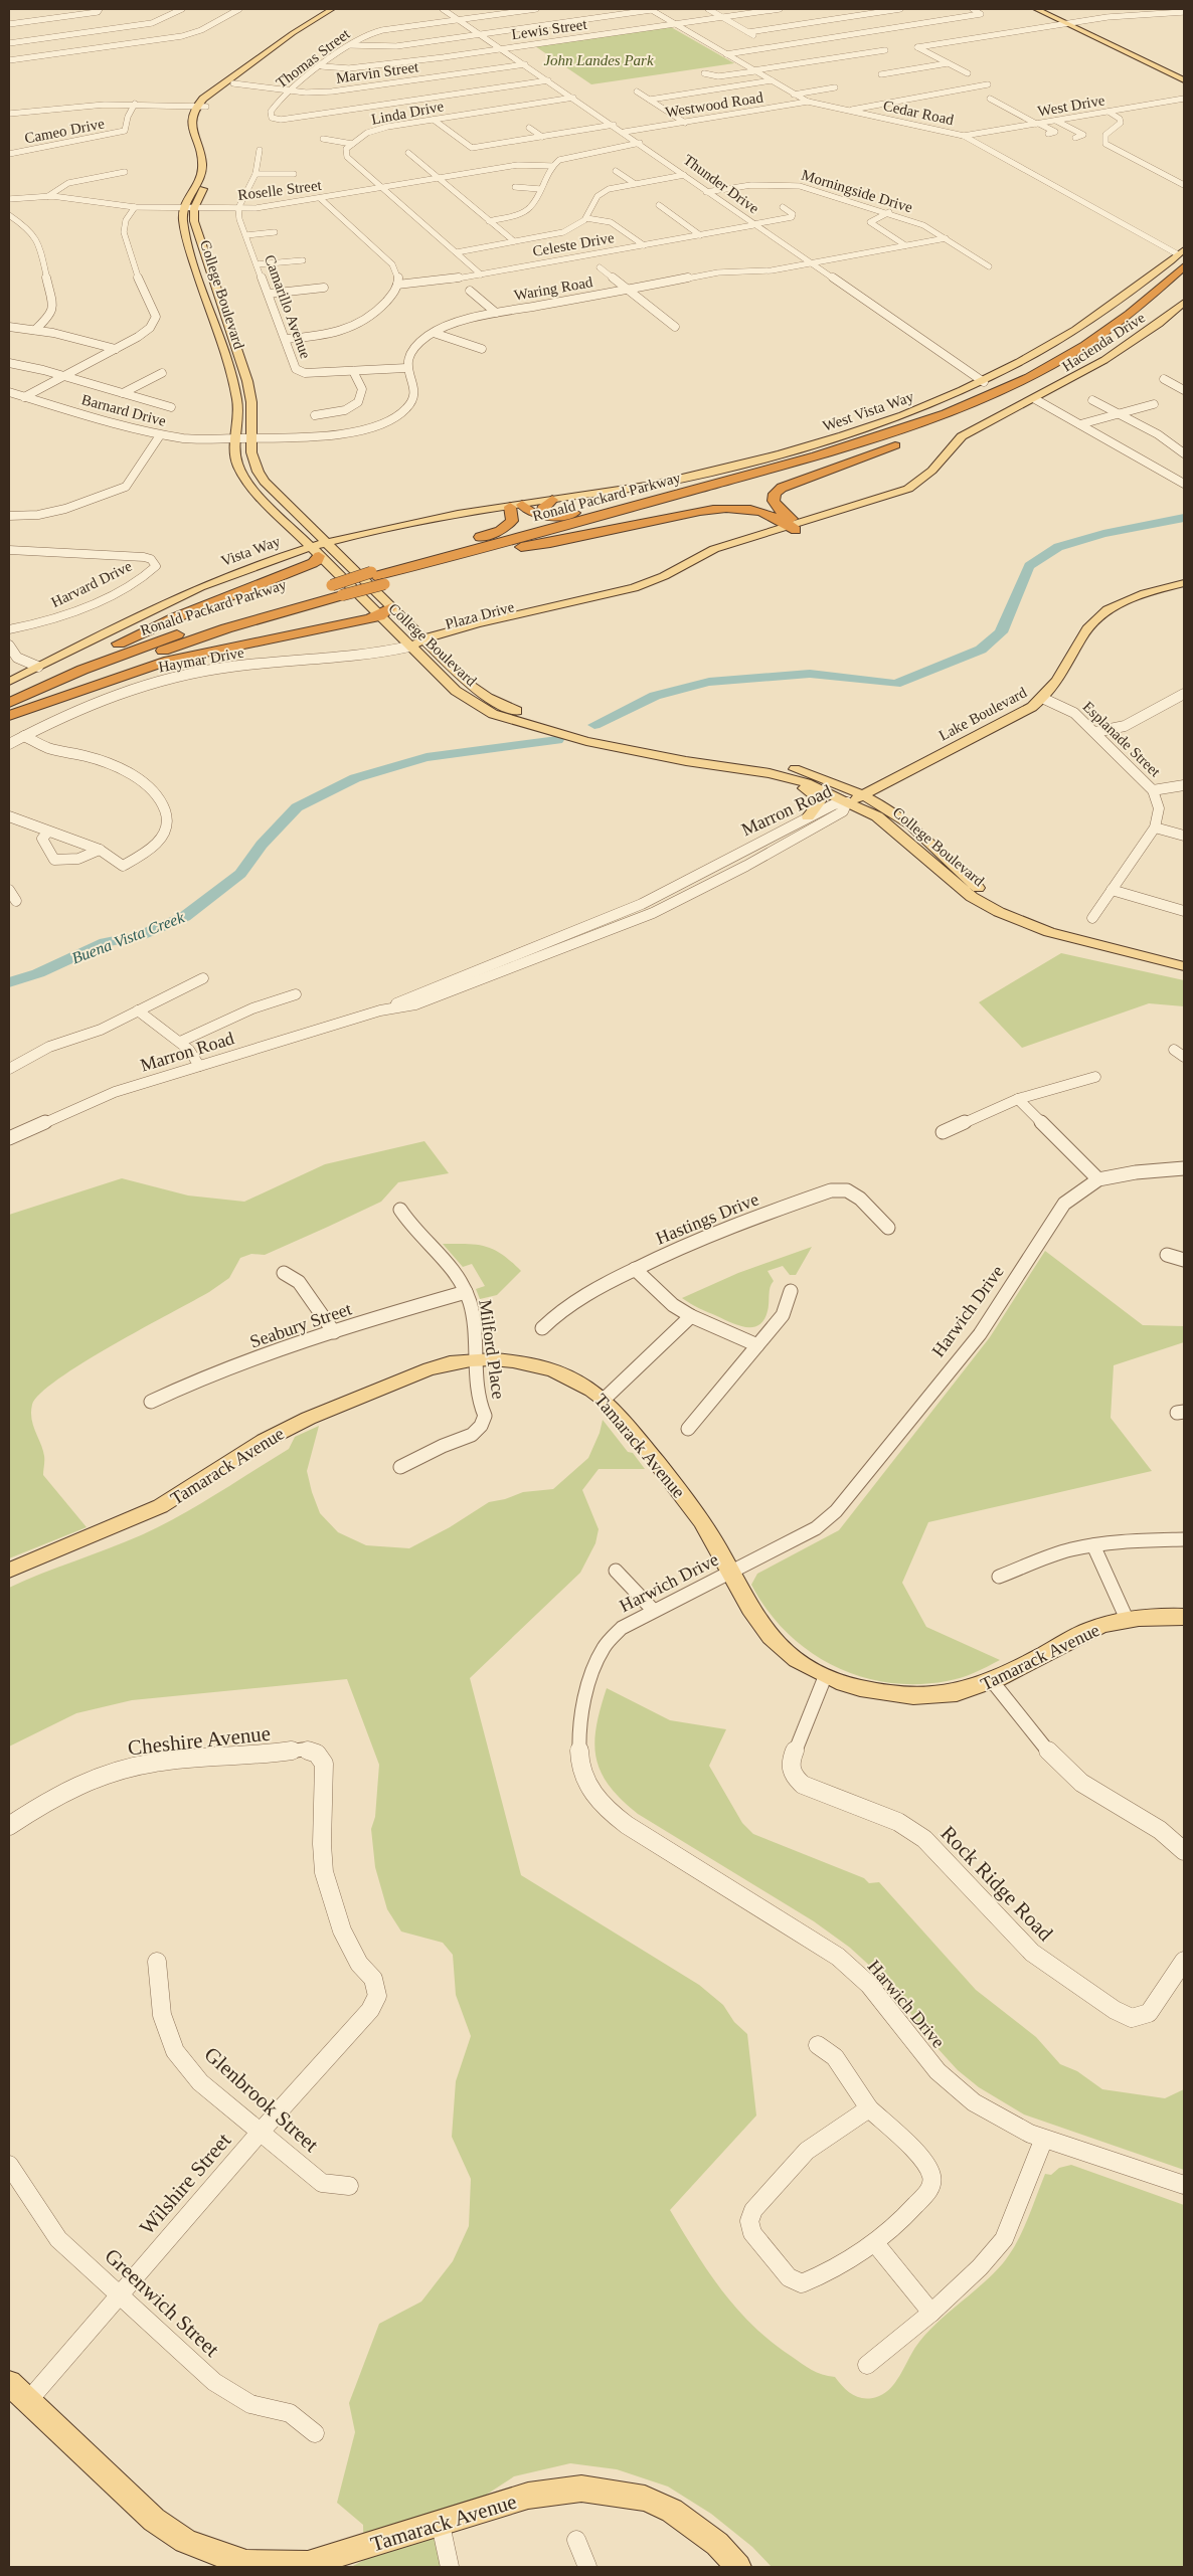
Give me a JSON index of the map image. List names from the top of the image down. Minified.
{"streets":{"highway":["Ronald Packard Parkway"],"main road":["College Boulevard","Hacienda Drive","West Vista Way","Vista Way","Plaza Drive","Lake Boulevard","Tamarack Avenue"],"street":["Lewis Street","Thomas Street","Marvin Street","Westwood Road","West Drive","Linda Drive","Cedar Road","Cameo Drive","Thunder Drive","Roselle Street","Morningside Drive","Celeste Drive","Waring Road","Camarillo Avenue","Barnard Drive","Harvard Drive","Haymar Drive","Esplanade Street","Marron Road","Hastings Drive","Harwich Drive","Seabury Street","Milford Place","Cheshire Avenue","Rock Ridge Road","Glenbrook Street","Wilshire Street","Greenwich Street"]},"crossings":[["Lewis Street","Thomas Street"],["Lewis Street","Cedar Road"],["Lewis Street","Thunder Drive"],["Thomas Street","Marvin Street"],["Thomas Street","Thunder Drive"],["Marvin Street","Thunder Drive"],["Westwood Road","Cedar Road"],["Westwood Road","Thunder Drive"],["West Drive","Cedar Road"],["Linda Drive","Thunder Drive"],["Linda Drive","Roselle Street"],["Linda Drive","Celeste Drive"],["Cedar Road","West Vista Way"],["Thunder Drive","Morningside Drive"],["Thunder Drive","Celeste Drive"],["Thunder Drive","Waring Road"],["Thunder Drive","West Vista Way"],["Roselle Street","College Boulevard"],["Roselle Street","Camarillo Avenue"],["Morningside Drive","Waring Road"],["Waring Road","Camarillo Avenue"],["College Boulevard","Barnard Drive"],["College Boulevard","Vista Way"],["College Boulevard","Plaza Drive"],["College Boulevard","Haymar Drive"],["College Boulevard","Lake Boulevard"],["College Boulevard","Marron Road"],["Hacienda Drive","Plaza Drive"],["Plaza Drive","Haymar Drive"],["Lake Boulevard","Esplanade Street"],["Lake Boulevard","Marron Road"],["Harwich Drive","Tamarack Avenue"],["Seabury Street","Milford Place"],["Milford Place","Tamarack Avenue"],["Tamarack Avenue","Rock Ridge Road"],["Tamarack Avenue","Wilshire Street"],["Cheshire Avenue","Wilshire Street"],["Glenbrook Street","Wilshire Street"],["Wilshire Street","Greenwich Street"]],"water":["Buena Vista Creek"],"parks":["John Landes Park"]}
